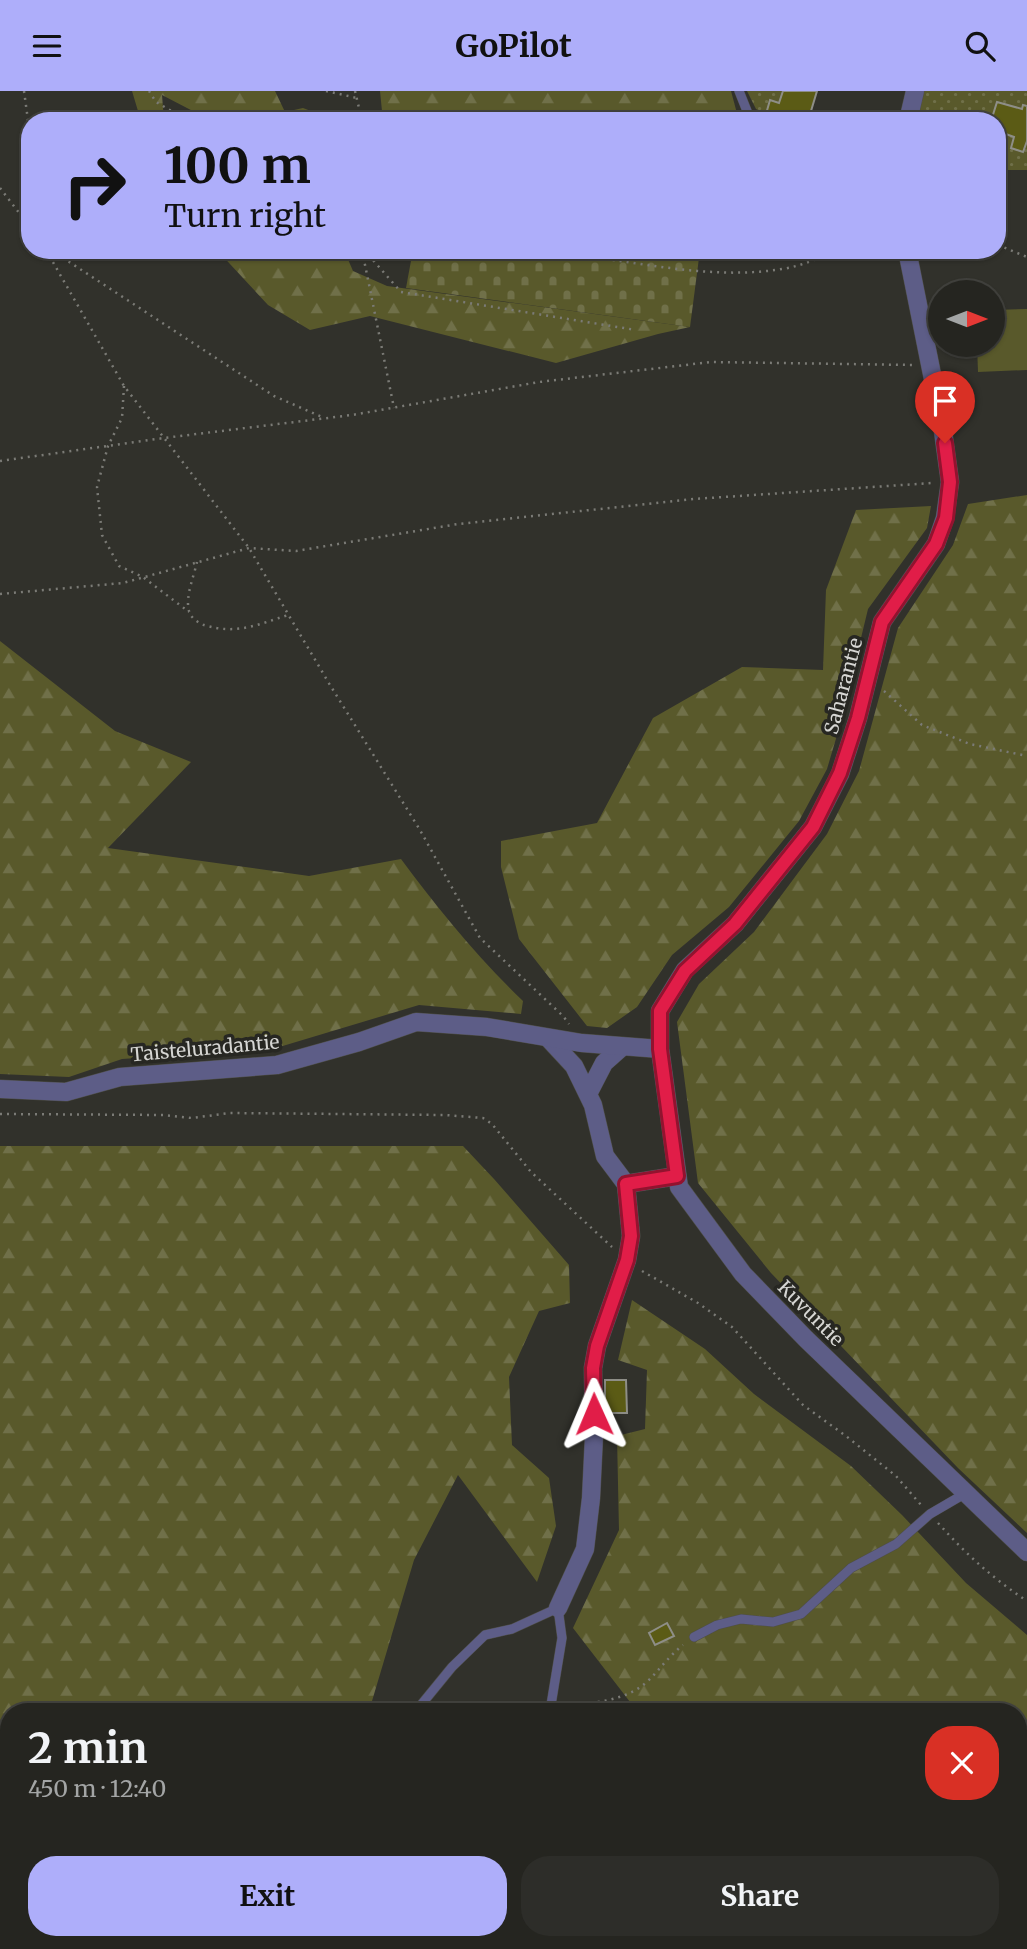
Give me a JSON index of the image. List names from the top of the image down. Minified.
{"streets":{"street":["Saharantie","Taisteluradantie","Kuvuntie"]},"crossings":[["Saharantie","Taisteluradantie"],["Saharantie","Kuvuntie"],["Taisteluradantie","Kuvuntie"]],"north":"right","page":{"header":"GoPilot","turn":["100 m","Turn right"],"heading":["2 min","450 m · 12:40"],"buttons":["Exit","Share"]}}
